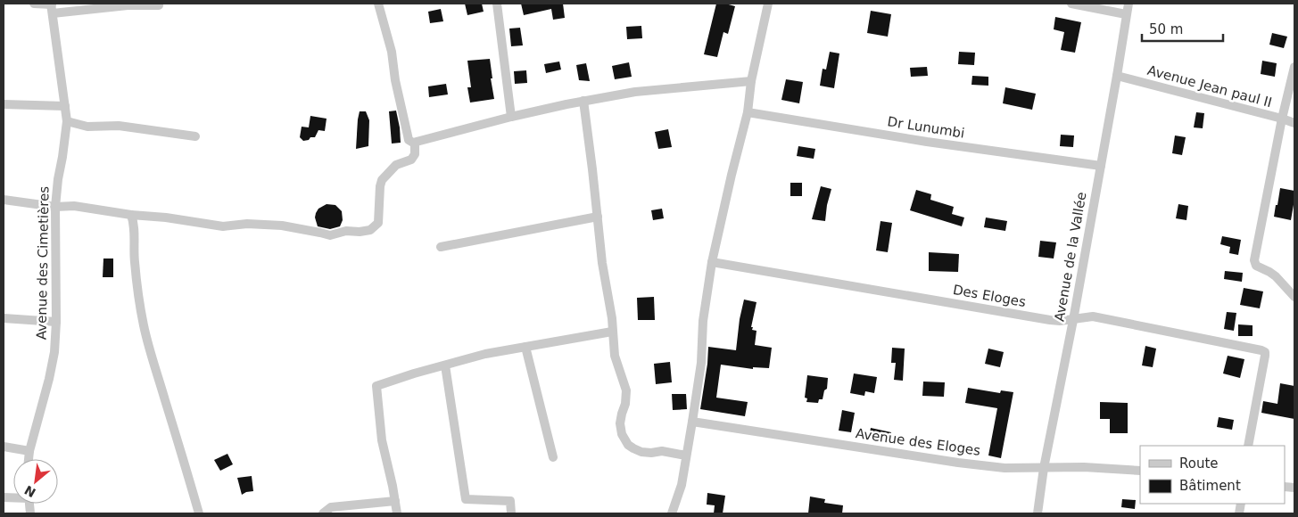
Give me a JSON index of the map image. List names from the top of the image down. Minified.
{"streets":{"street":["Avenue Jean paul II","Dr Lunumbi","Avenue de la Vallée","Avenue des Cimetières","Des Eloges","Avenue des Eloges"]},"crossings":[["Avenue Jean paul II","Avenue de la Vallée"],["Dr Lunumbi","Avenue de la Vallée"],["Avenue de la Vallée","Des Eloges"],["Avenue de la Vallée","Avenue des Eloges"]],"legend":["Route","Bâtiment"],"scale_bar":"50 m","north":"bottom left"}
